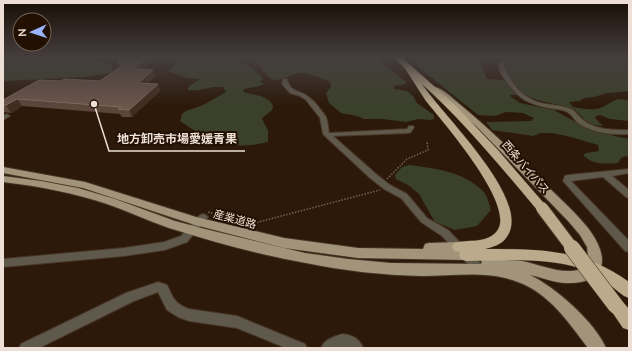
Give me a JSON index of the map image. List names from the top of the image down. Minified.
{"streets":{"highway":["西条バイパス"],"main road":["産業道路"]},"places":["地方卸売市場愛媛青果"],"north":"left"}
